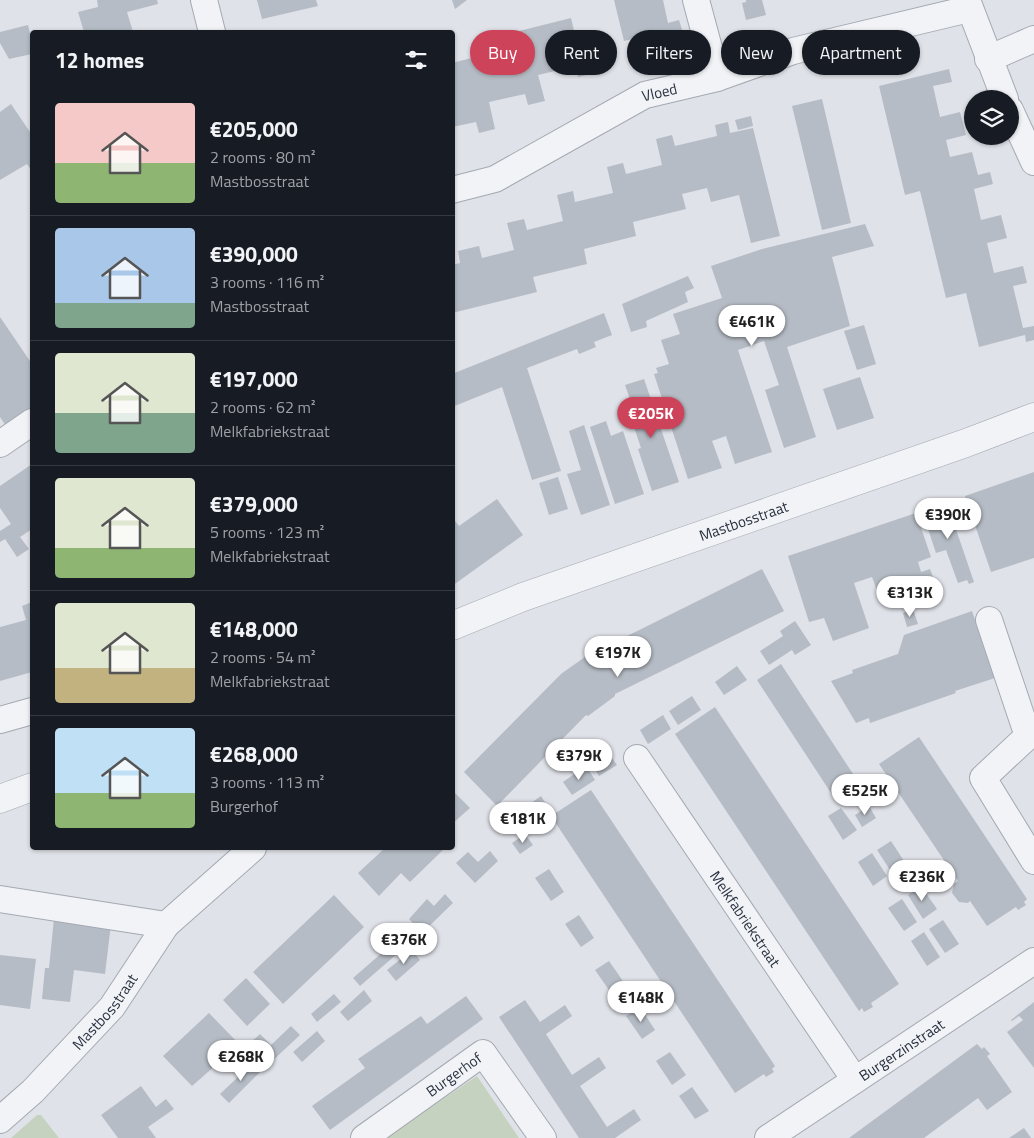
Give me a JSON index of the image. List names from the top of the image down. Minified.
{"streets":{"street":["Vloed","Mastbosstraat","Melkfabriekstraat","Burgerzinstraat","Burgerhof"]},"crossings":[["Melkfabriekstraat","Burgerzinstraat"]],"page":{"chip":["Buy","Rent","Filters","New","Apartment"],"heading":"12 homes","list":[{"name":"€205,000","note":"2 rooms · 80 m² · Mastbosstraat"},{"name":"€390,000","note":"3 rooms · 116 m² · Mastbosstraat"},{"name":"€197,000","note":"2 rooms · 62 m² · Melkfabriekstraat"},{"name":"€379,000","note":"5 rooms · 123 m² · Melkfabriekstraat"},{"name":"€148,000","note":"2 rooms · 54 m² · Melkfabriekstraat"},{"name":"€268,000","note":"3 rooms · 113 m² · Burgerhof"}],"price":["€461K","€205K","€390K","€313K","€197K","€379K","€525K","€181K","€236K","€376K","€148K","€268K"]}}
